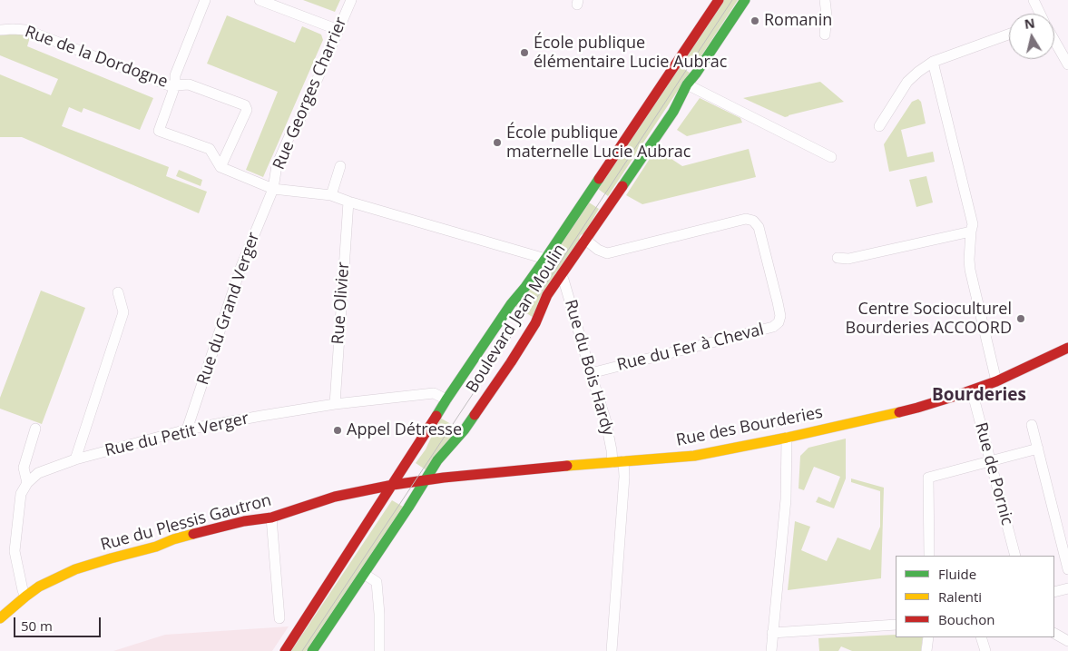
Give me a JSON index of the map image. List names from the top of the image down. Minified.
{"streets":{"main road":["Boulevard Jean Moulin","Rue des Bourderies","Rue du Plessis Gautron"],"street":["Rue de la Dordogne","Rue Georges Charrier","Rue Olivier","Rue du Grand Verger","Rue du Fer à Cheval","Rue du Bois Hardy","Rue du Petit Verger","Rue de Pornic"]},"crossings":[["Rue Georges Charrier","Rue du Grand Verger"],["Rue Olivier","Rue du Petit Verger"],["Rue du Grand Verger","Rue du Petit Verger"],["Boulevard Jean Moulin","Rue du Fer à Cheval"],["Boulevard Jean Moulin","Rue du Bois Hardy"],["Boulevard Jean Moulin","Rue des Bourderies"],["Boulevard Jean Moulin","Rue du Petit Verger"],["Boulevard Jean Moulin","Rue du Plessis Gautron"],["Rue du Fer à Cheval","Rue du Bois Hardy"],["Rue du Bois Hardy","Rue des Bourderies"],["Rue des Bourderies","Rue de Pornic"],["Rue des Bourderies","Rue du Plessis Gautron"]],"districts":["Bourderies"],"places":["Romanin","École publique élémentaire Lucie Aubrac","École publique maternelle Lucie Aubrac","Centre Socioculturel Bourderies ACCOORD","Appel Détresse"],"legend":["Fluide","Ralenti","Bouchon"],"scale_bar":"50 m","north":"top"}
